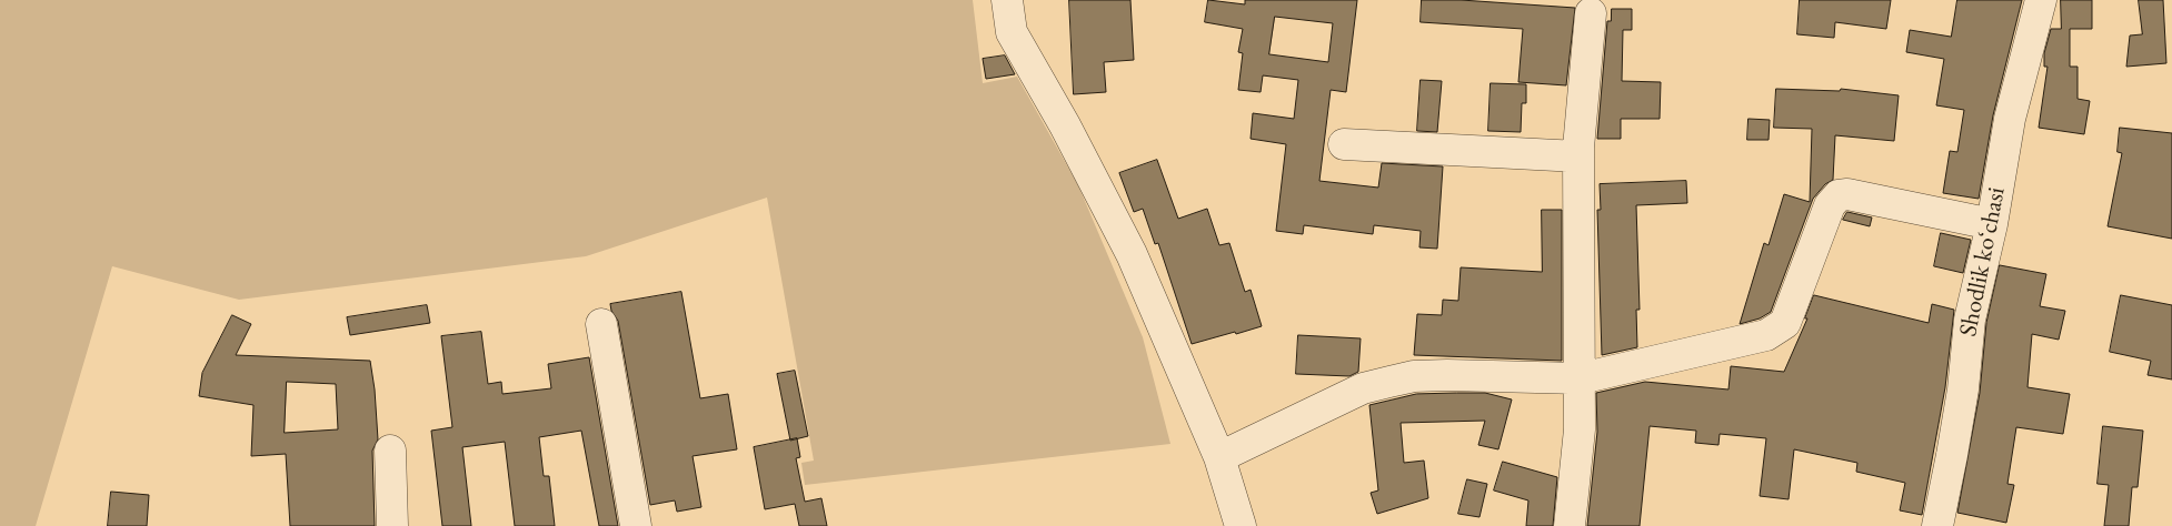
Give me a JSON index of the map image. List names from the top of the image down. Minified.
{"streets":{"street":["Shodlik koʻchasi"]}}
